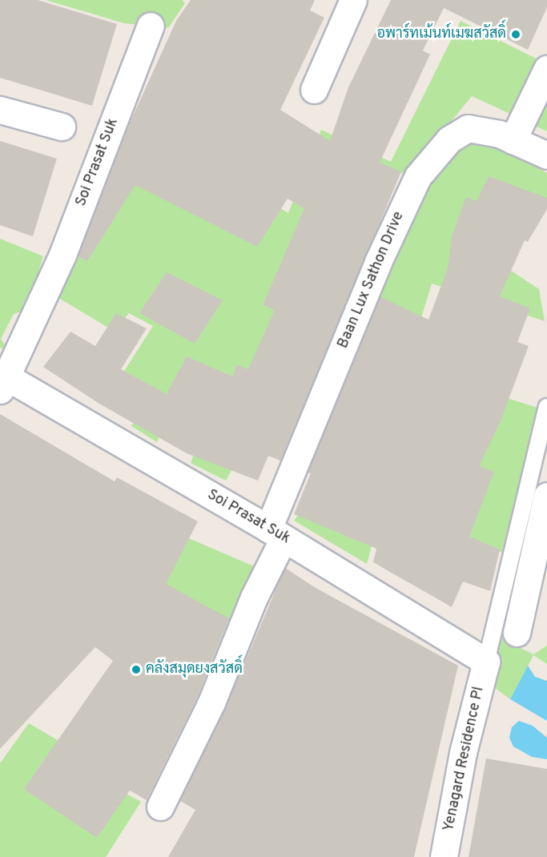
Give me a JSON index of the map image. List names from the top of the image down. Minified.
{"streets":{"street":["Soi Prasat Suk","Baan Lux Sathon Drive","Yenagard Residence Pl"]},"crossings":[["Soi Prasat Suk","Baan Lux Sathon Drive"],["Soi Prasat Suk","Yenagard Residence Pl"]],"places":["อพาร์ทเม้นท์เมฆสวัสดิ์","คลังสมุดยงสวัสดิ์"]}
